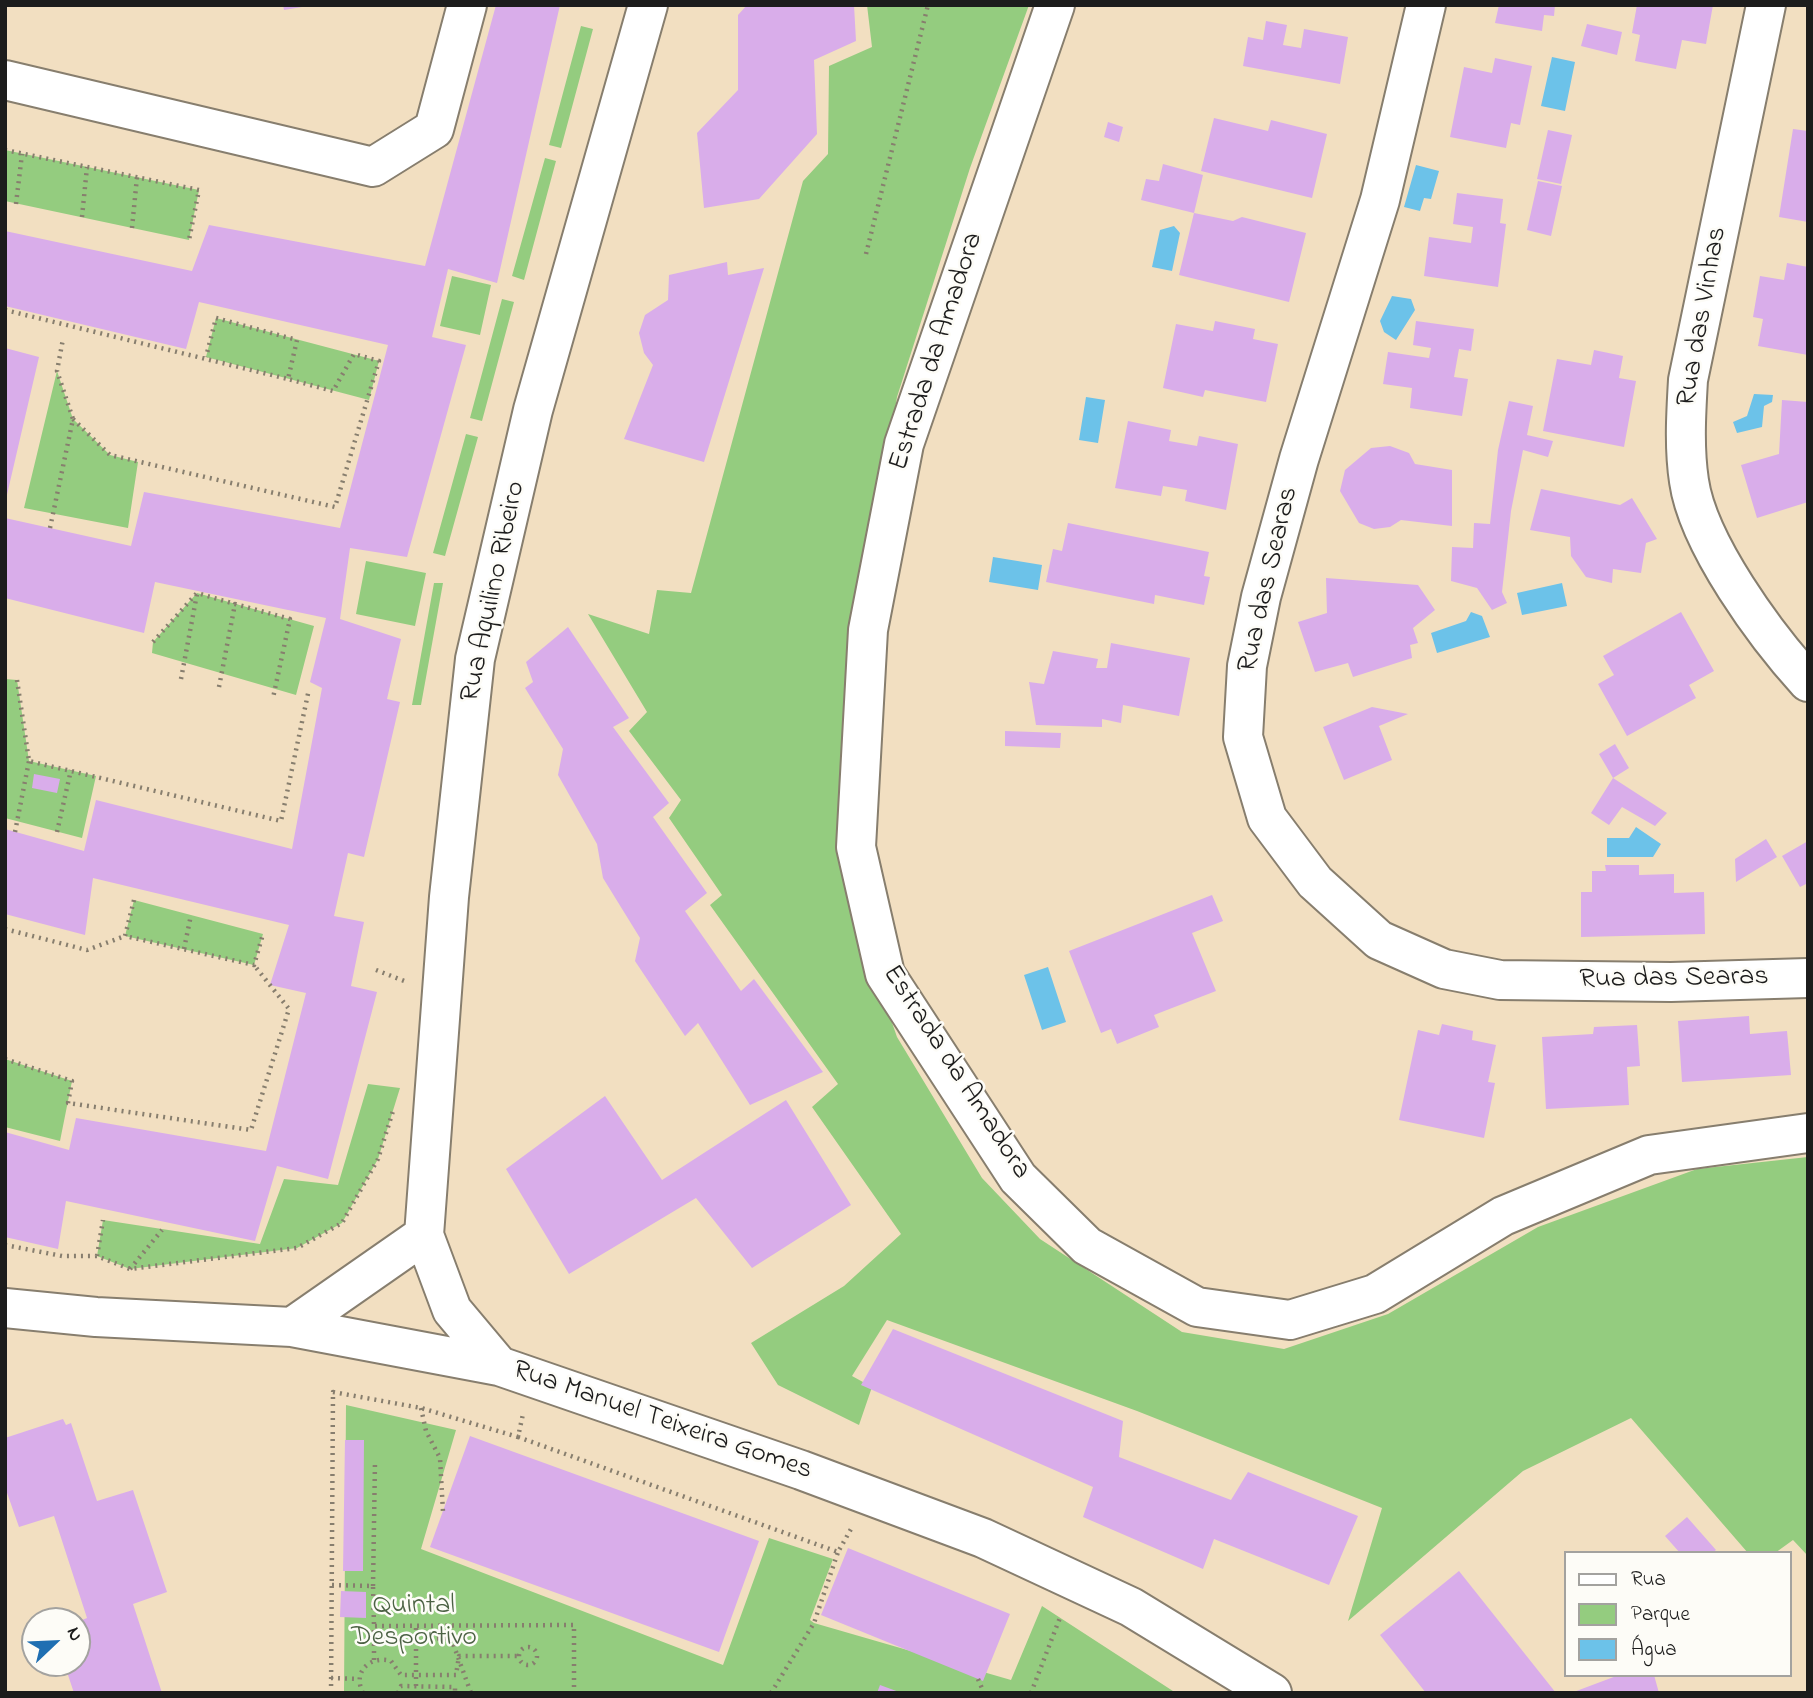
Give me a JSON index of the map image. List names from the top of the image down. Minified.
{"streets":{"street":["Rua das Vinhas","Estrada da Amadora","Rua das Searas","Rua Aquilino Ribeiro","Rua Manuel Teixeira Gomes"]},"crossings":[["Rua Aquilino Ribeiro","Rua Manuel Teixeira Gomes"]],"parks":["Quintal Desportivo"],"legend":["Rua","Parque","Água"],"north":"top right"}
